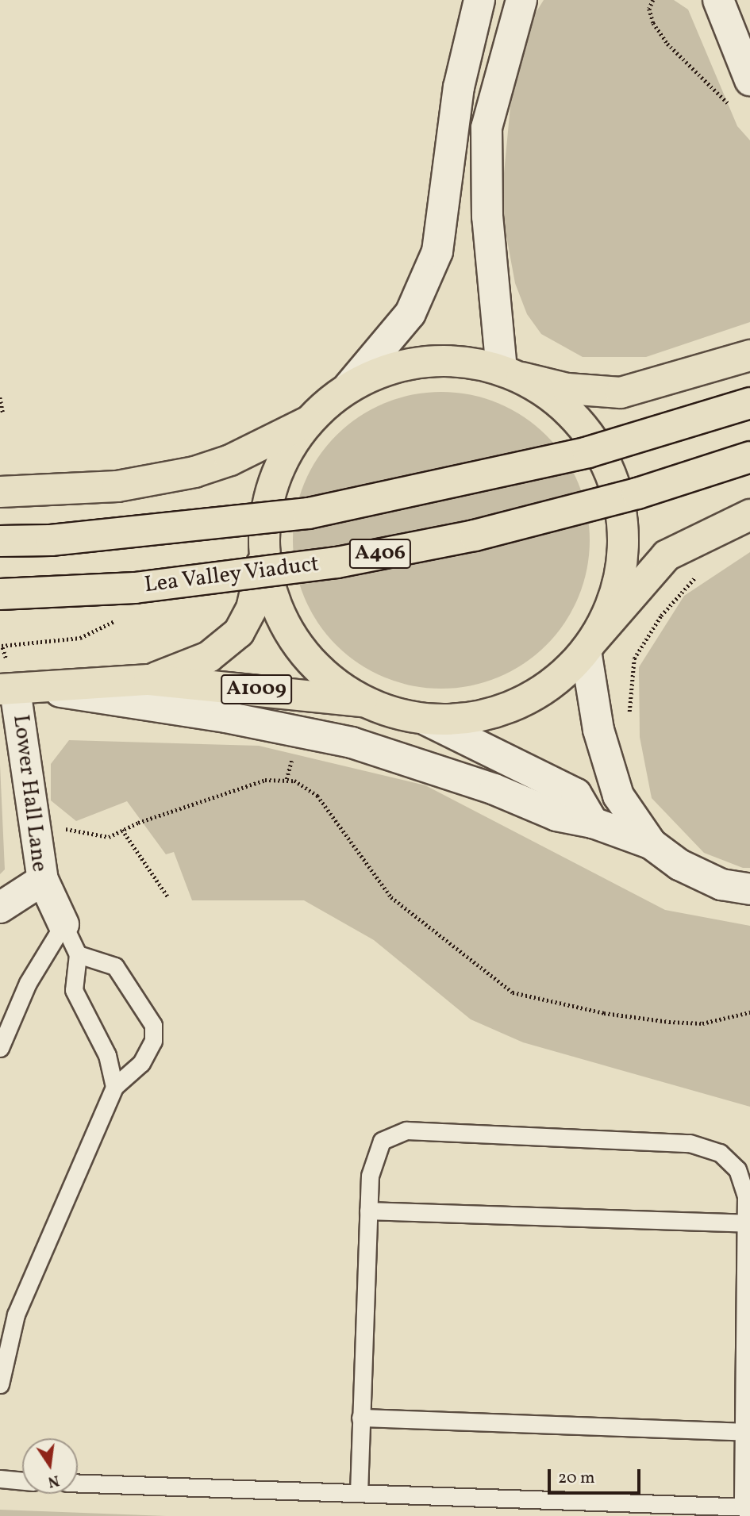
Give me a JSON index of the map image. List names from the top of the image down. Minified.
{"streets":{"main road":["A406","Lea Valley Viaduct","A1009"],"street":["Lower Hall Lane"]},"crossings":[["A1009","Lower Hall Lane"]],"scale_bar":"20 m","north":"bottom"}
